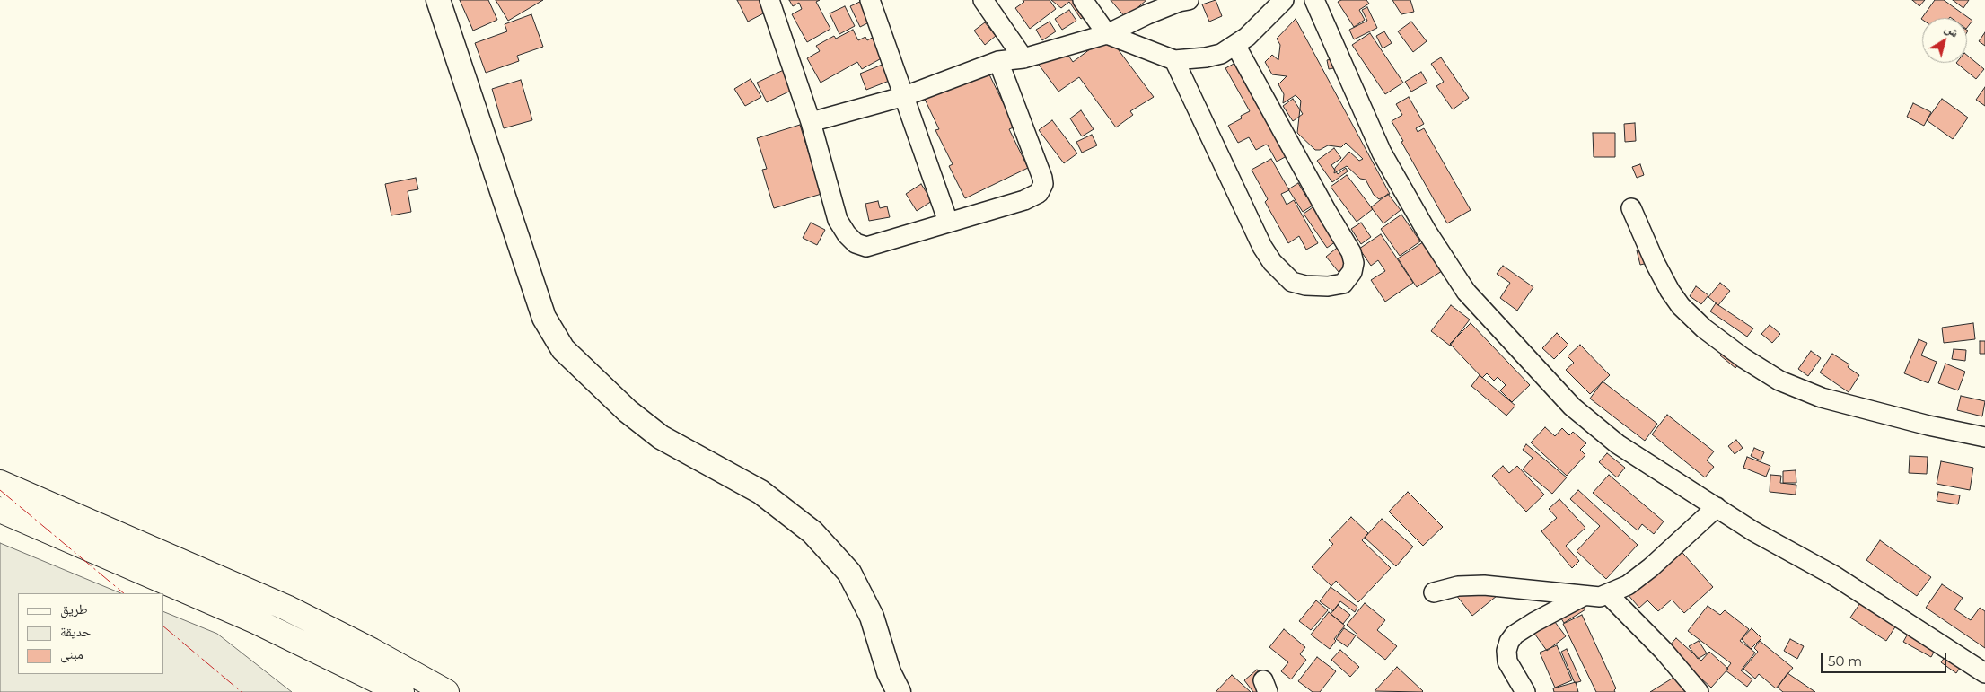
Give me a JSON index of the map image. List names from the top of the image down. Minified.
{"legend":["طريق","حديقة","مبنى"],"scale_bar":"50 m","north":"top right"}
